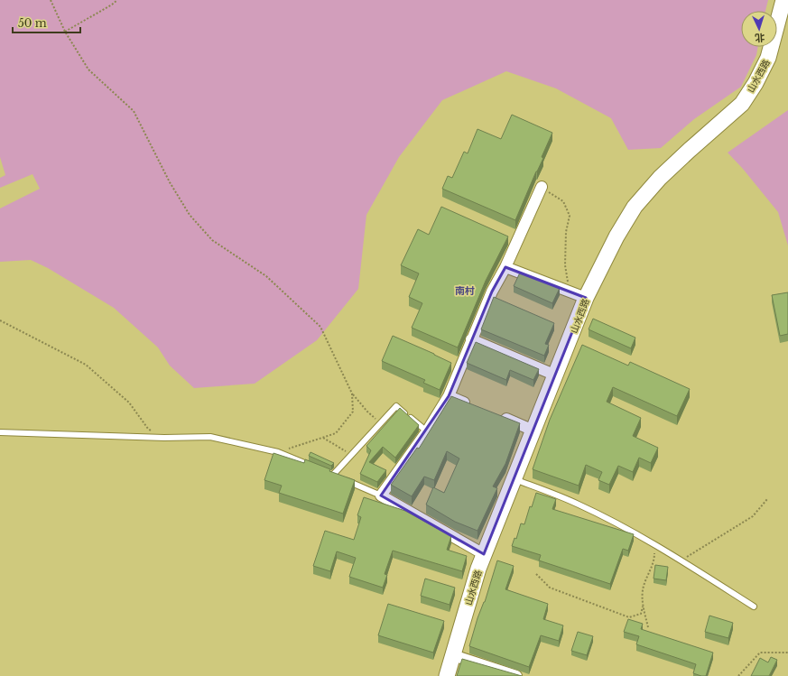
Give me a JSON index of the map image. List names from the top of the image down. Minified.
{"streets":{"street":["山水西路"]},"districts":["南村"],"scale_bar":"50 m","north":"bottom"}
